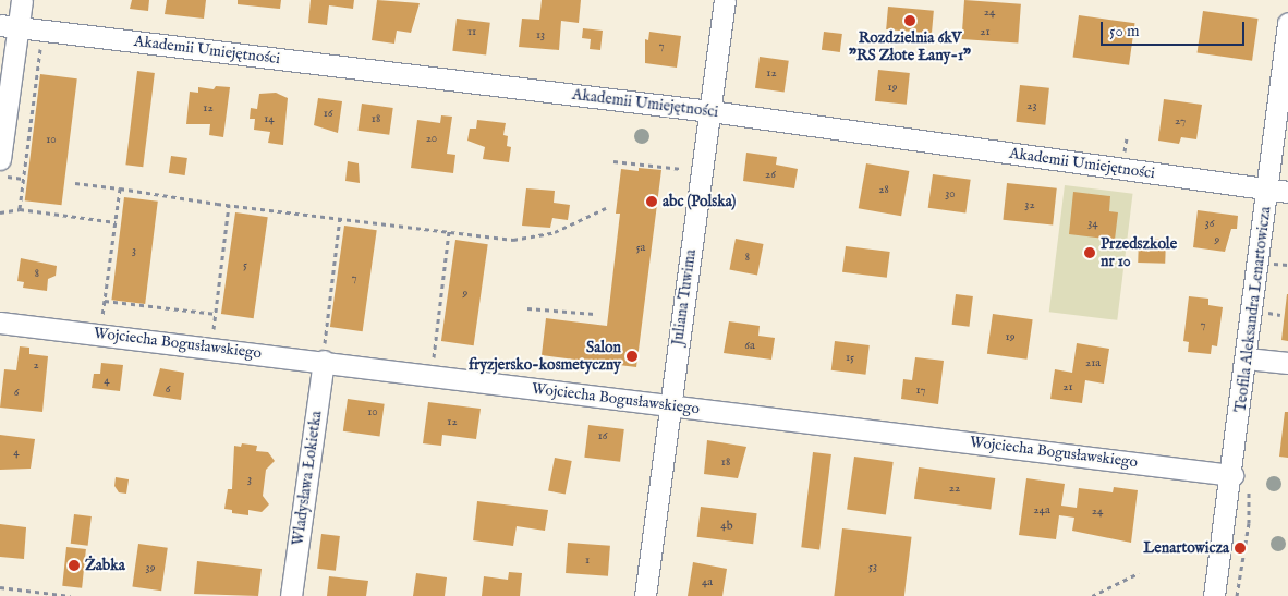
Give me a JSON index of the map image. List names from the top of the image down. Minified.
{"streets":{"street":["Akademii Umiejętności","Juliana Tuwima","Teofila Aleksandra Lenartowicza","Wojciecha Bogusławskiego","Wladysława Łokietka"]},"crossings":[["Akademii Umiejętności","Juliana Tuwima"],["Akademii Umiejętności","Teofila Aleksandra Lenartowicza"],["Juliana Tuwima","Wojciecha Bogusławskiego"],["Teofila Aleksandra Lenartowicza","Wojciecha Bogusławskiego"],["Wojciecha Bogusławskiego","Wladysława Łokietka"]],"places":["Rozdzielnia 6kV \"RS Złote Łany-1\"","abc (Polska)","Przedszkole nr 10","Salon fryzjersko-kosmetyczny","Lenartowicza","Żabka"],"house_numbers":["24","11","21","13","7","12","19","23","12","16","14","18","27","20","10","26","28","30","32","34","36","9","5a","3","8","5","8","7","9","7","19","6a","15","21a","2","4","21","6","17","6","10","12","16","4","18","3","22","24a","24","4b","1","53","39","4a"],"scale_bar":"50 m"}
